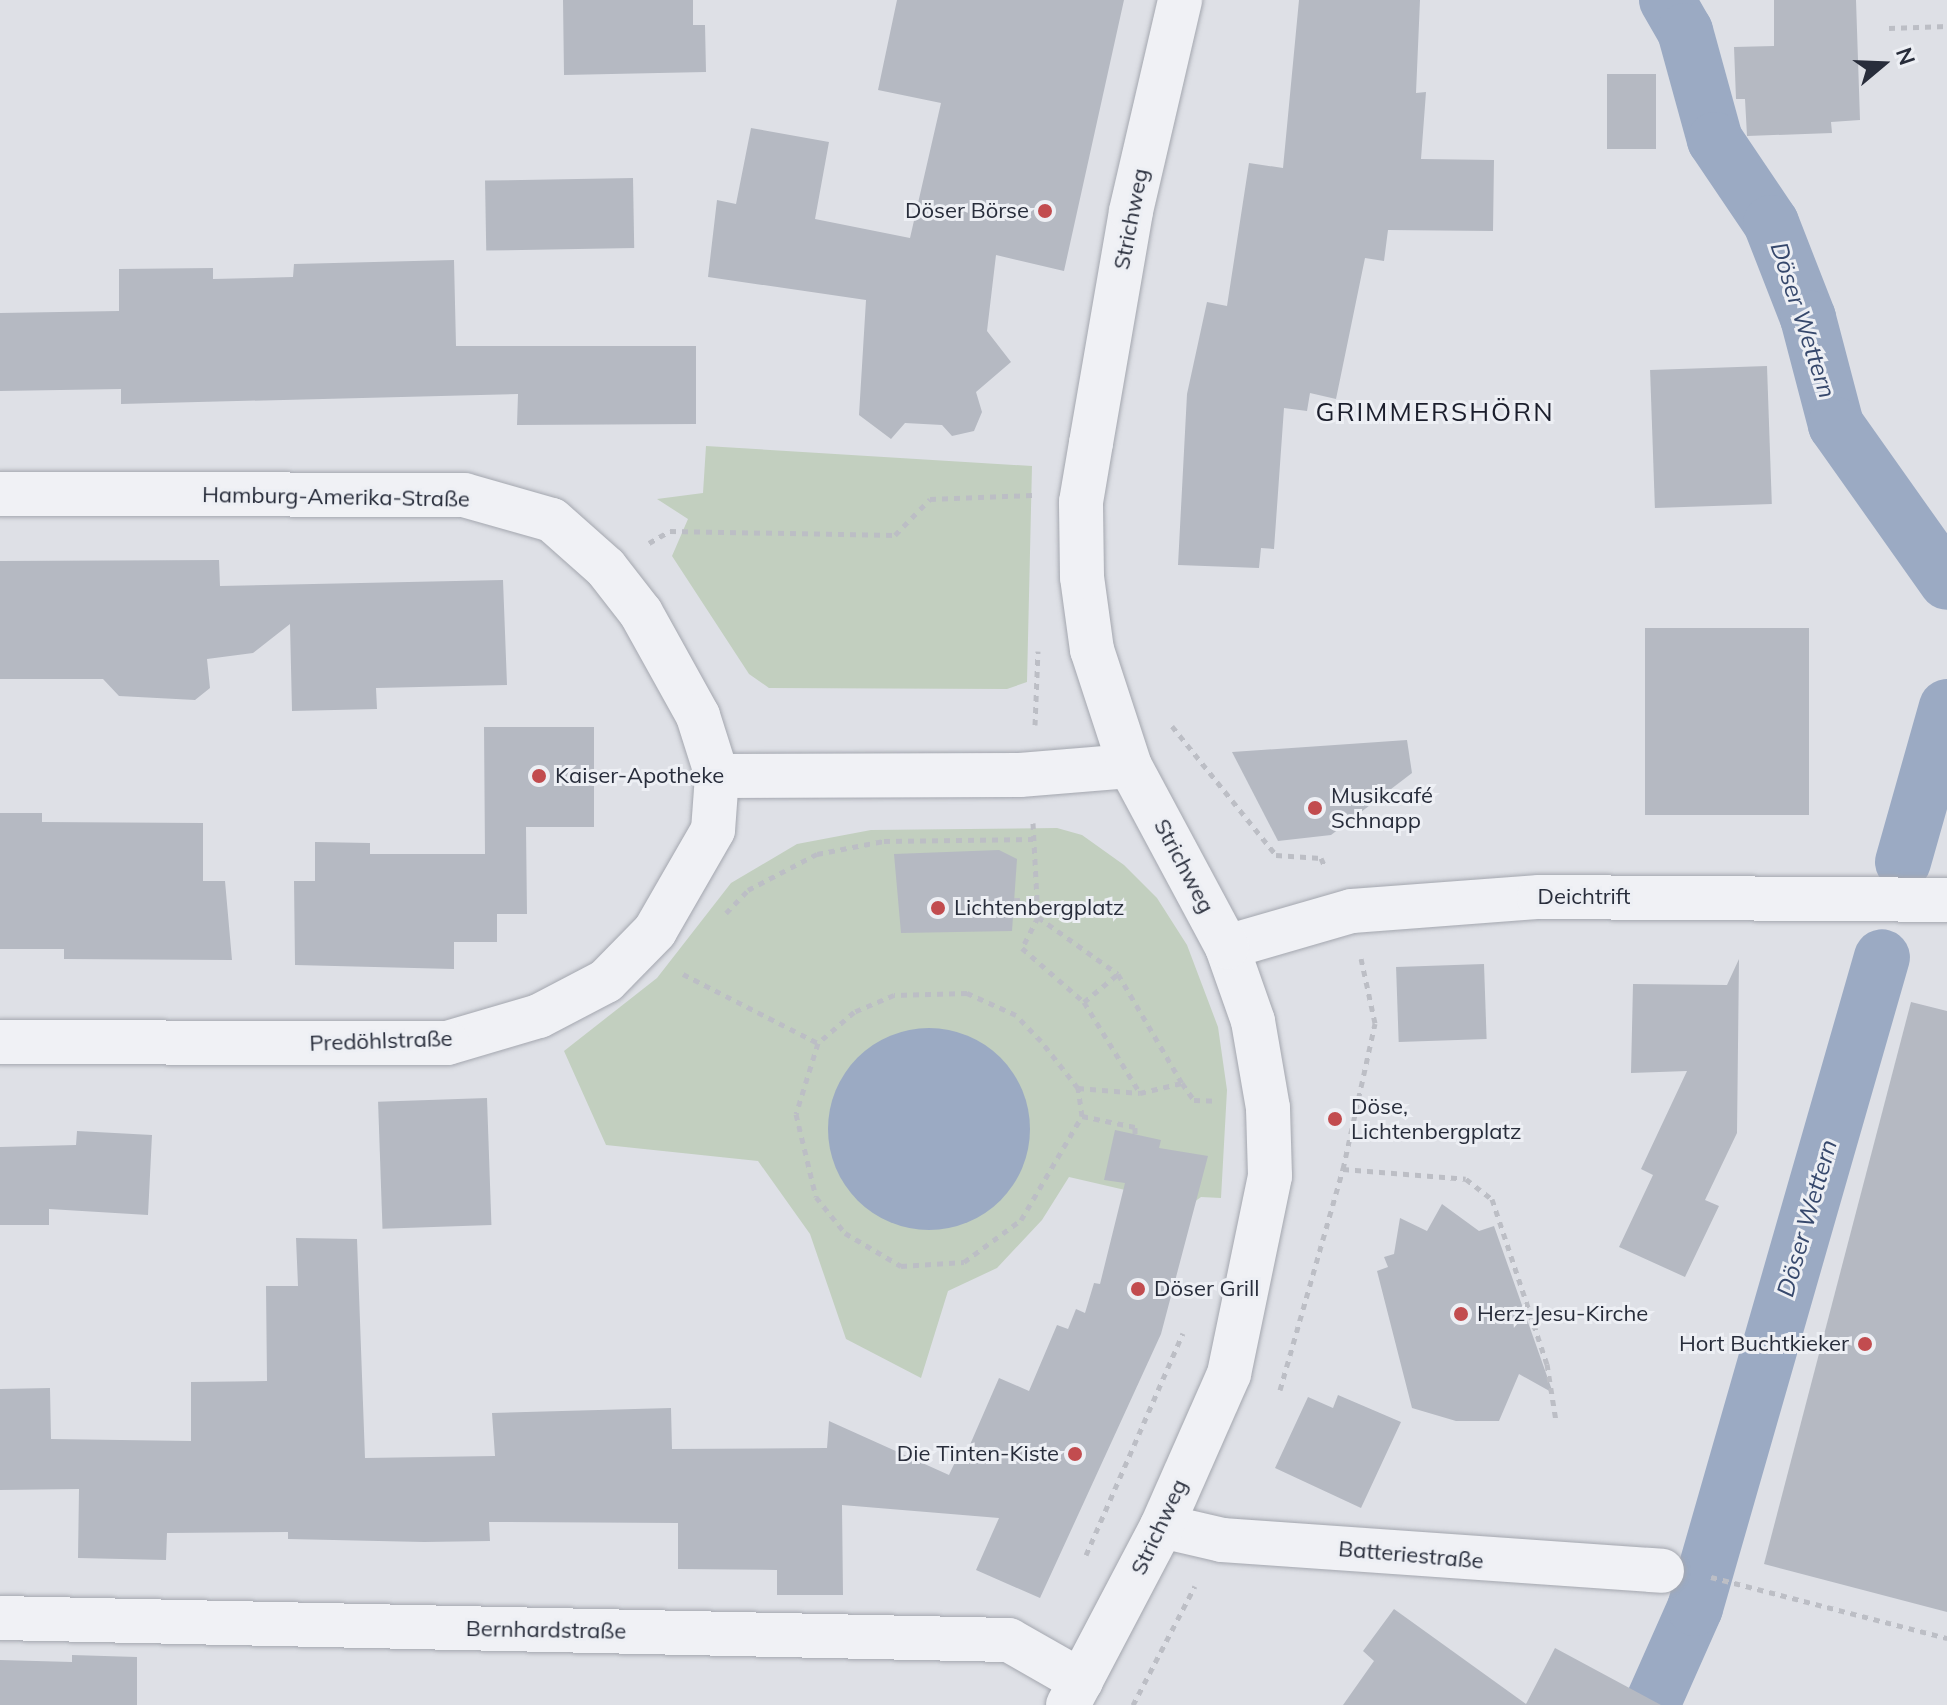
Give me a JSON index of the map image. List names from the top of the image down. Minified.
{"streets":{"street":["Strichweg","Hamburg-Amerika-Straße","Deichtrift","Predöhlstraße","Batteriestraße","Bernhardstraße"]},"crossings":[["Strichweg","Deichtrift"],["Strichweg","Batteriestraße"],["Strichweg","Bernhardstraße"],["Hamburg-Amerika-Straße","Predöhlstraße"]],"districts":["GRIMMERSHÖRN"],"water":["Döser Wettern"],"places":["Döser Börse","Kaiser-Apotheke","Musikcafé Schnapp","Lichtenbergplatz","Döse, Lichtenbergplatz","Döser Grill","Herz-Jesu-Kirche","Hort Buchtkieker","Die Tinten-Kiste"],"north":"right"}
